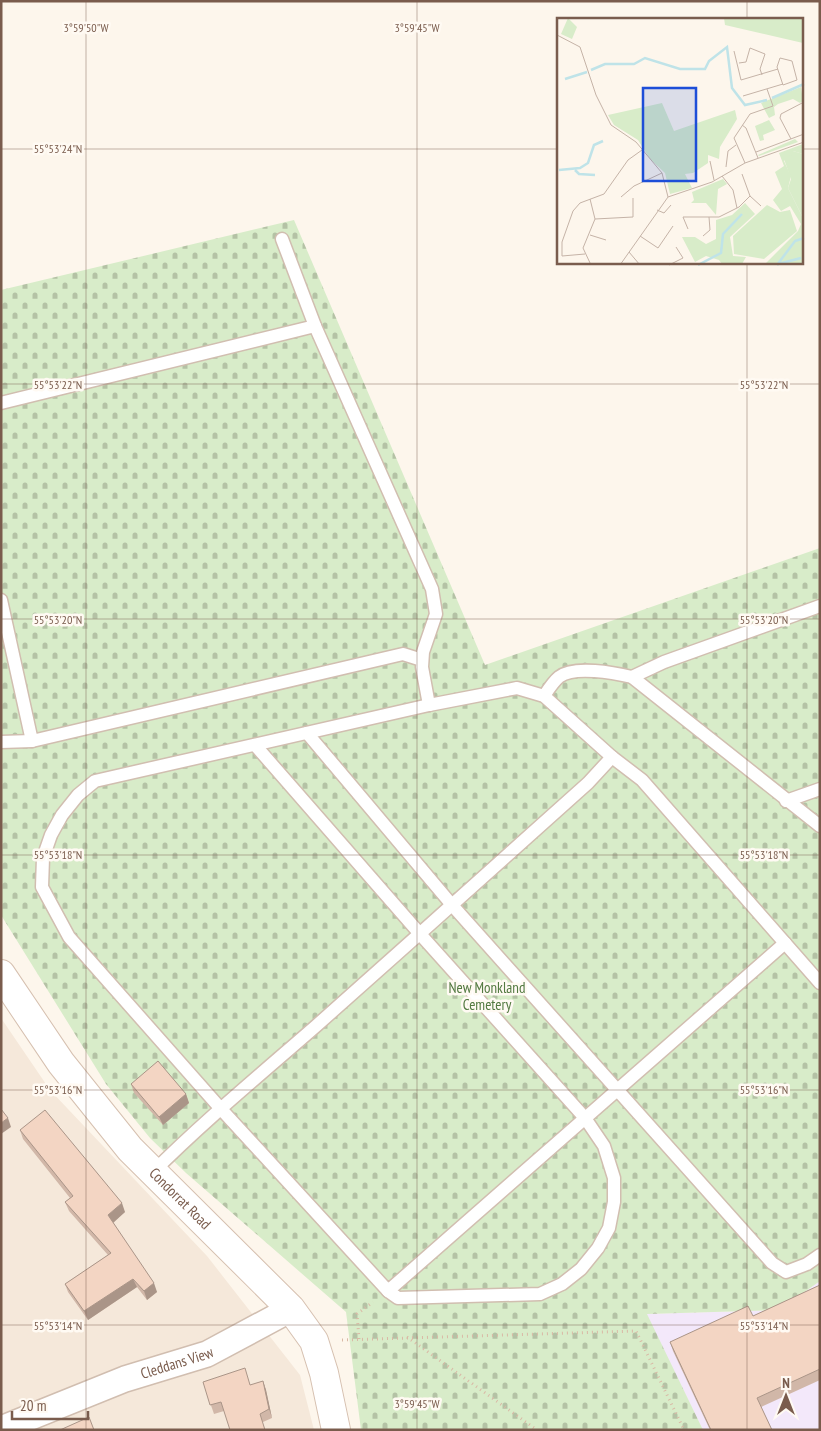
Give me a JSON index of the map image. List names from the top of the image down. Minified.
{"streets":{"main road":["Condorrat Road"],"street":["Cleddans View"]},"crossings":[["Condorrat Road","Cleddans View"]],"parks":["New Monkland Cemetery"],"scale_bar":"20 m","north":"top","coordinates":["3°59'50\"W","3°59'45\"W","55°53'24\"N","55°53'22\"N","55°53'20\"N","55°53'18\"N","55°53'16\"N","55°53'14\"N"]}
